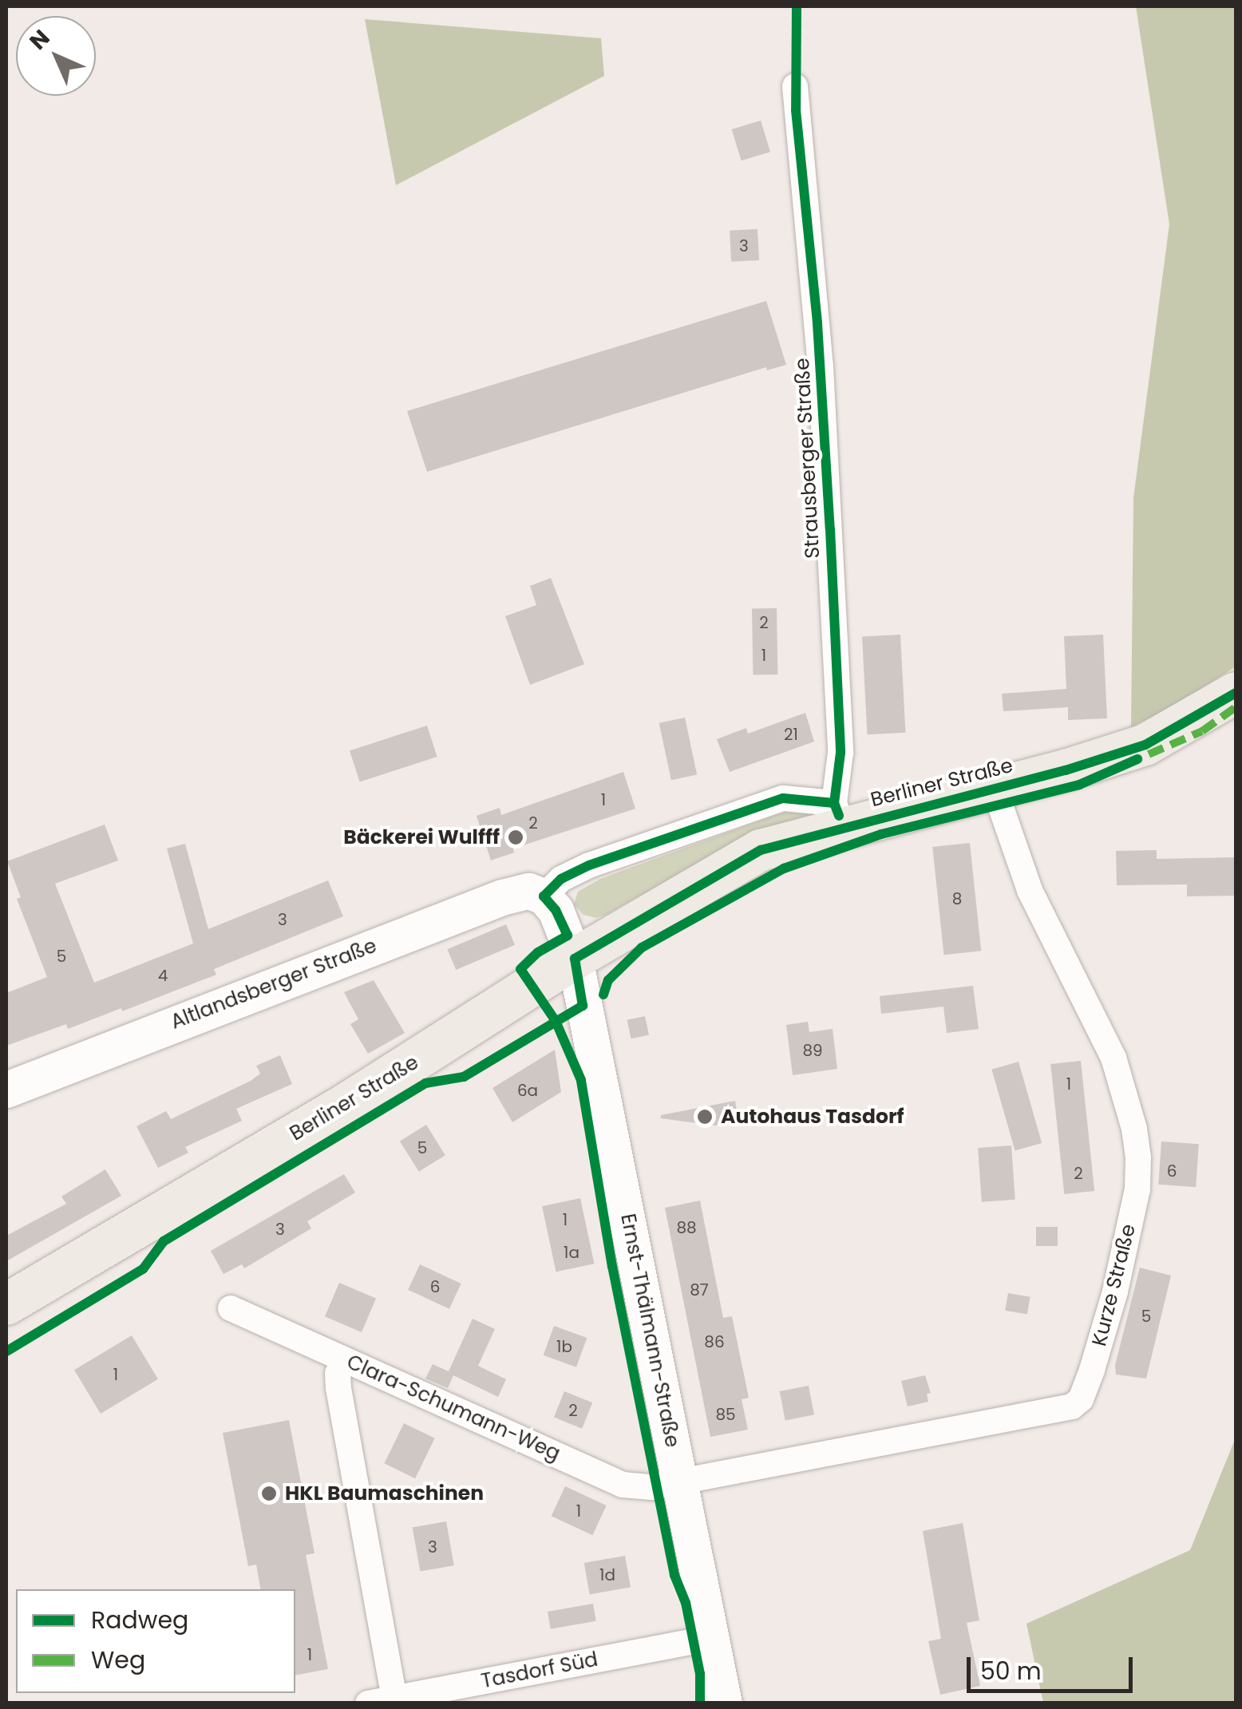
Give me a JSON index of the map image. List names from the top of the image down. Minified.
{"streets":{"main road":["Berliner Straße","Altlandsberger Straße","Ernst-Thälmann-Straße"],"street":["Strausberger Straße","Kurze Straße","Clara-Schumann-Weg","Tasdorf Süd"]},"crossings":[["Strausberger Straße","Berliner Straße"],["Berliner Straße","Kurze Straße"],["Berliner Straße","Ernst-Thälmann-Straße"],["Kurze Straße","Ernst-Thälmann-Straße"],["Kurze Straße","Clara-Schumann-Weg"],["Ernst-Thälmann-Straße","Clara-Schumann-Weg"],["Ernst-Thälmann-Straße","Tasdorf Süd"]],"places":["Bäckerei Wulfff","Autohaus Tasdorf","HKL Baumaschinen"],"house_numbers":["3","2","1","21","1","2","8","3","5","4","89","1","6a","5","6","2","1","88","3","1a","6","87","5","86","1b","1","2","85","1","3","1d","1"],"legend":["Radweg","Weg"],"scale_bar":"50 m","north":"top left"}
